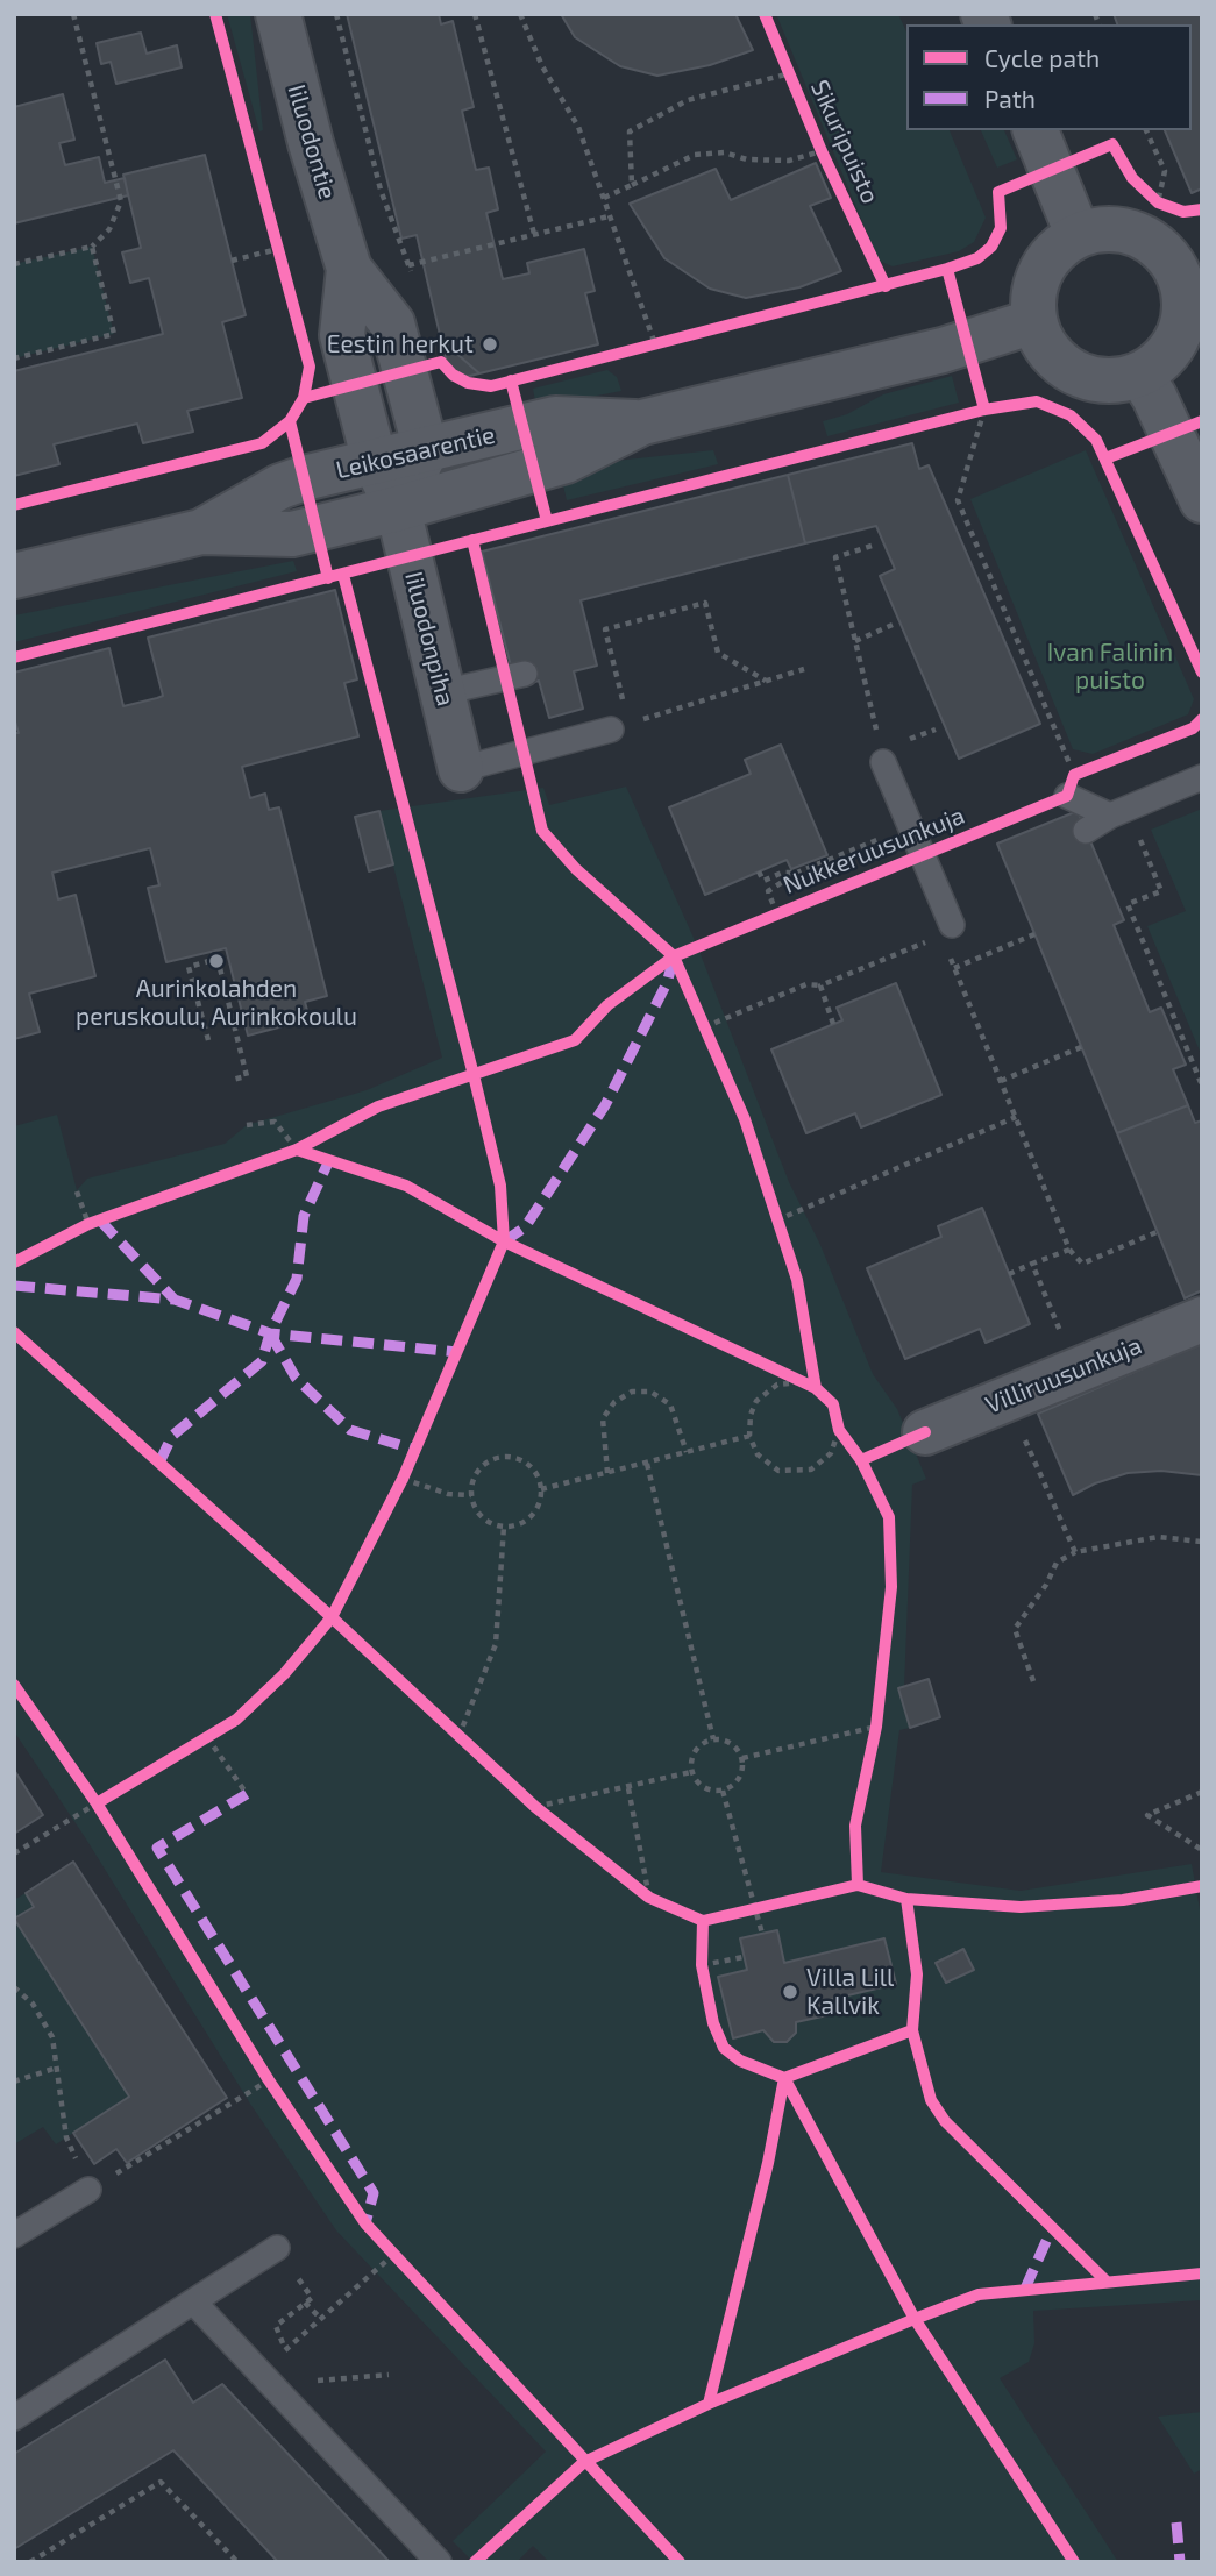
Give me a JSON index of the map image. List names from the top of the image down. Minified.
{"streets":{"street":["Iiluodontie","Leikosaarentie","Iiluodonpiha","Villiruusunkuja"],"cycle path":["Sikuripuisto","Nukkeruusunkuja"]},"crossings":[["Iiluodontie","Leikosaarentie"],["Iiluodontie","Iiluodonpiha"],["Leikosaarentie","Iiluodonpiha"]],"parks":["Ivan Falinin puisto"],"places":["Eestin herkut","Aurinkolahden peruskoulu, Aurinkokoulu","Villa Lill Kallvik"],"legend":["Cycle path","Path"]}
